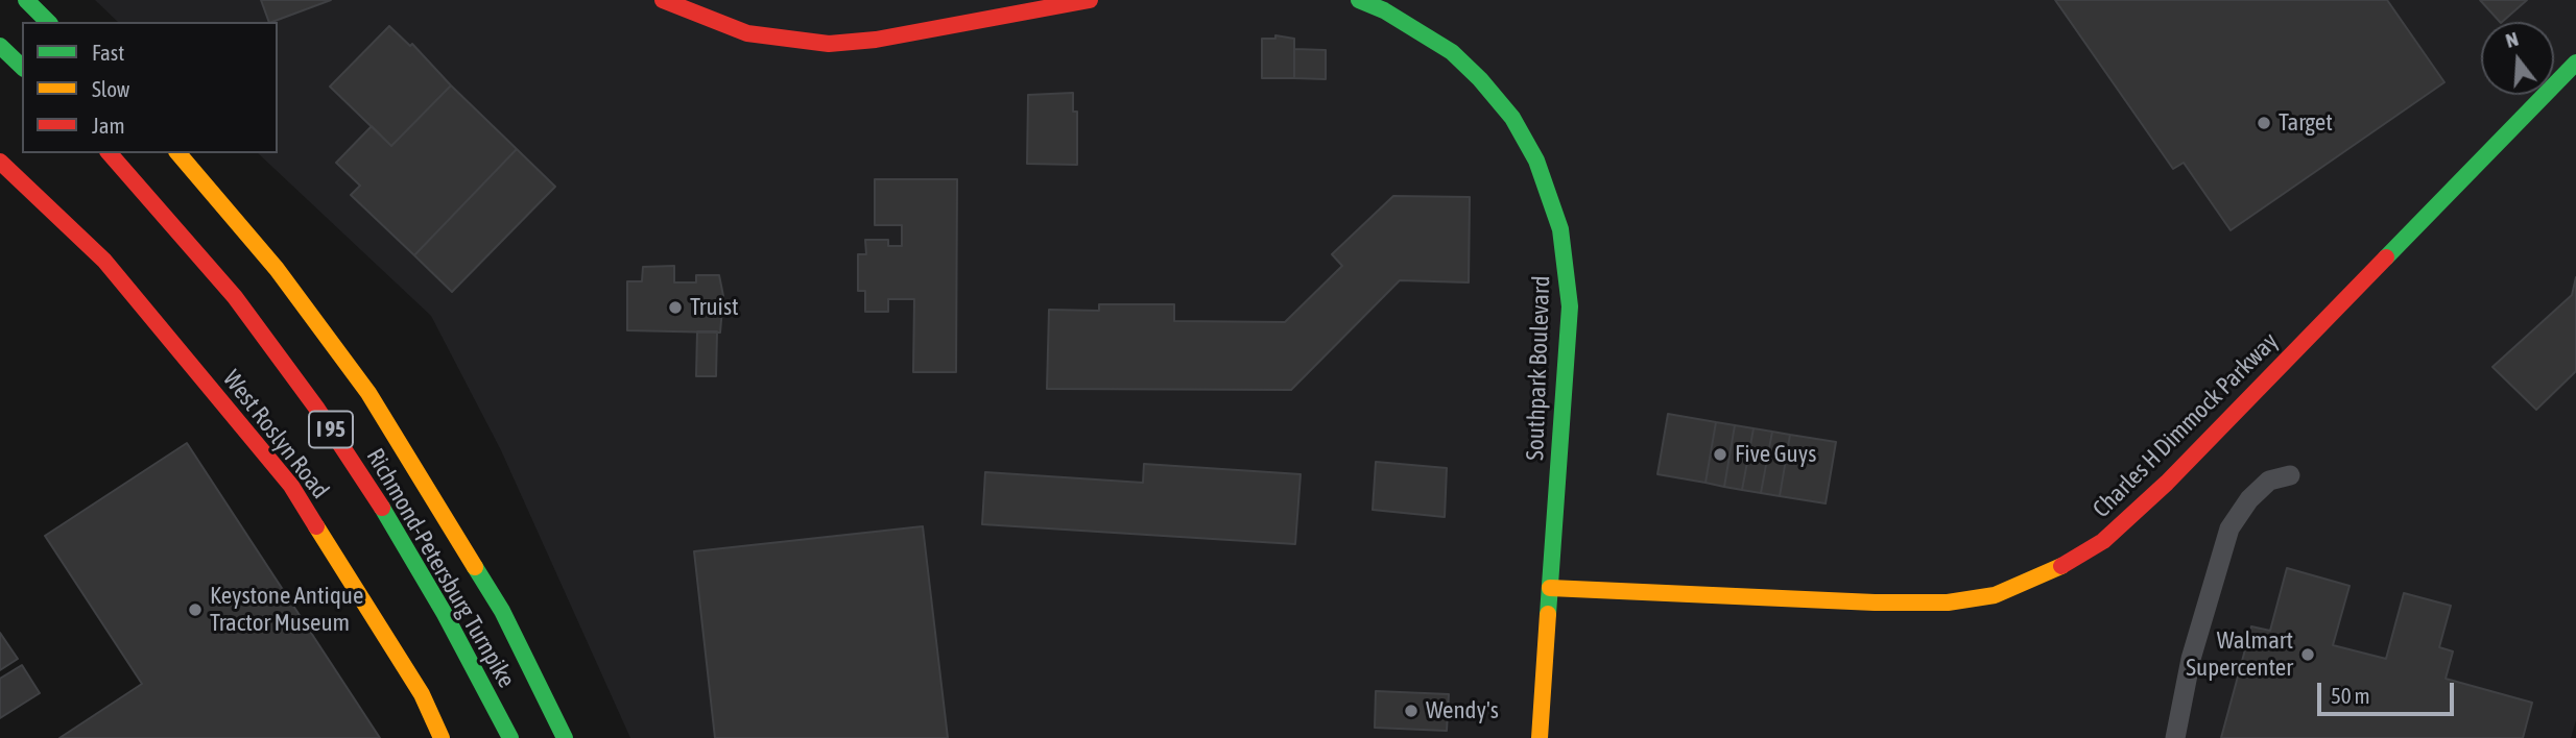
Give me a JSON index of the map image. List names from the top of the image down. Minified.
{"streets":{"main road":["Southpark Boulevard","Charles H Dimmock Parkway","I 95","West Roslyn Road","Richmond-Petersburg Turnpike"]},"crossings":[["Southpark Boulevard","Charles H Dimmock Parkway"]],"places":["Target","Truist","Five Guys","Keystone Antique Tractor Museum","Walmart Supercenter","Wendy's"],"legend":["Fast","Slow","Jam"],"scale_bar":"50 m","north":"top"}
